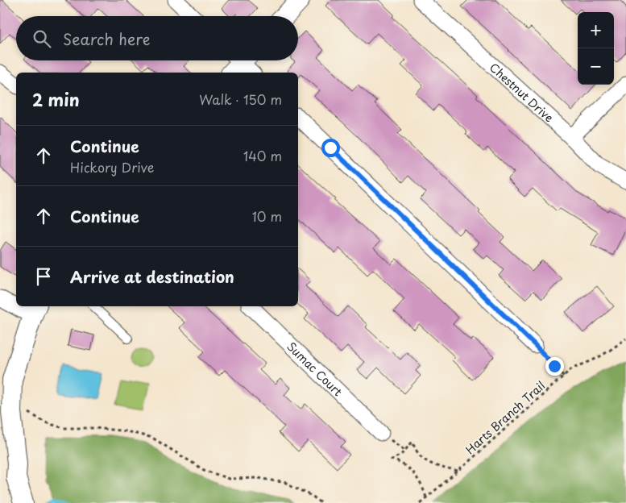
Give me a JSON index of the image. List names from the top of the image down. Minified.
{"streets":{"street":["Chestnut Drive","Sumac Court"],"path":["Harts Branch Trail"]},"page":{"map_buttons":["+","−"],"search":"Search here","heading":["2 min","Walk · 150 m"],"list":[["Continue","Hickory Drive","140 m"],["Continue","10 m"],"Arrive at destination"]}}
